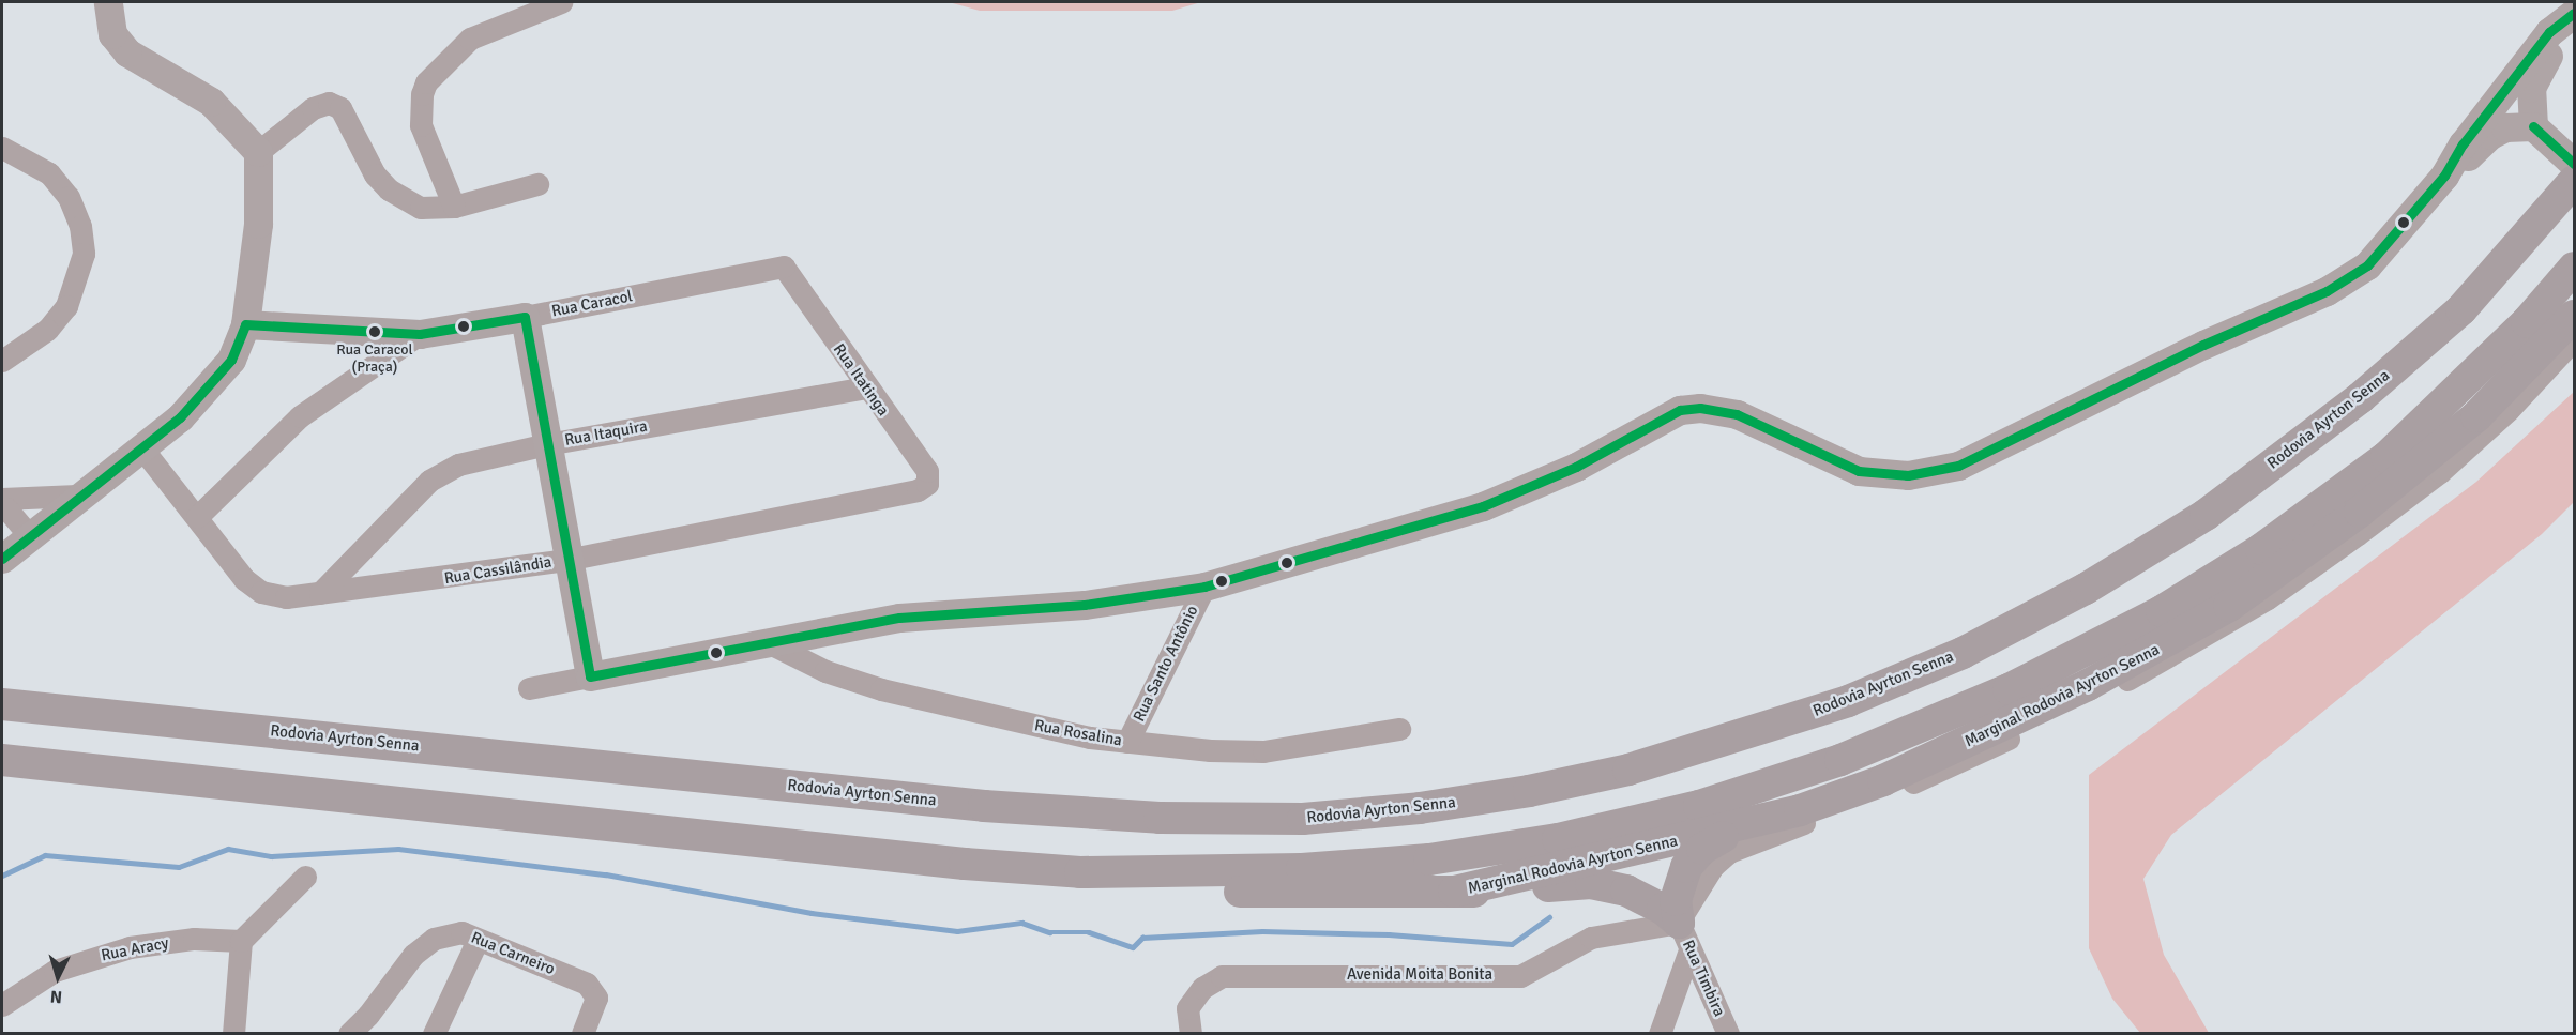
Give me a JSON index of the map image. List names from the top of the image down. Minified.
{"streets":{"highway":["Rodovia Ayrton Senna","Marginal Rodovia Ayrton Senna"],"main road":["Rua Caracol"],"street":["Rua Itatinga","Rua Itaquira","Rua Cassilândia","Rua Santo Antônio","Rua Rosalina","Rua Aracy","Rua Carneiro","Avenida Moita Bonita","Rua Timbira"]},"crossings":[["Rua Caracol","Rua Itatinga"],["Rua Itatinga","Rua Itaquira"],["Rua Itatinga","Rua Cassilândia"],["Rua Itaquira","Rua Cassilândia"],["Rua Santo Antônio","Rua Rosalina"],["Marginal Rodovia Ayrton Senna","Avenida Moita Bonita"],["Marginal Rodovia Ayrton Senna","Rua Timbira"],["Avenida Moita Bonita","Rua Timbira"]],"places":["Rua Caracol (Praça)"],"north":"bottom"}
